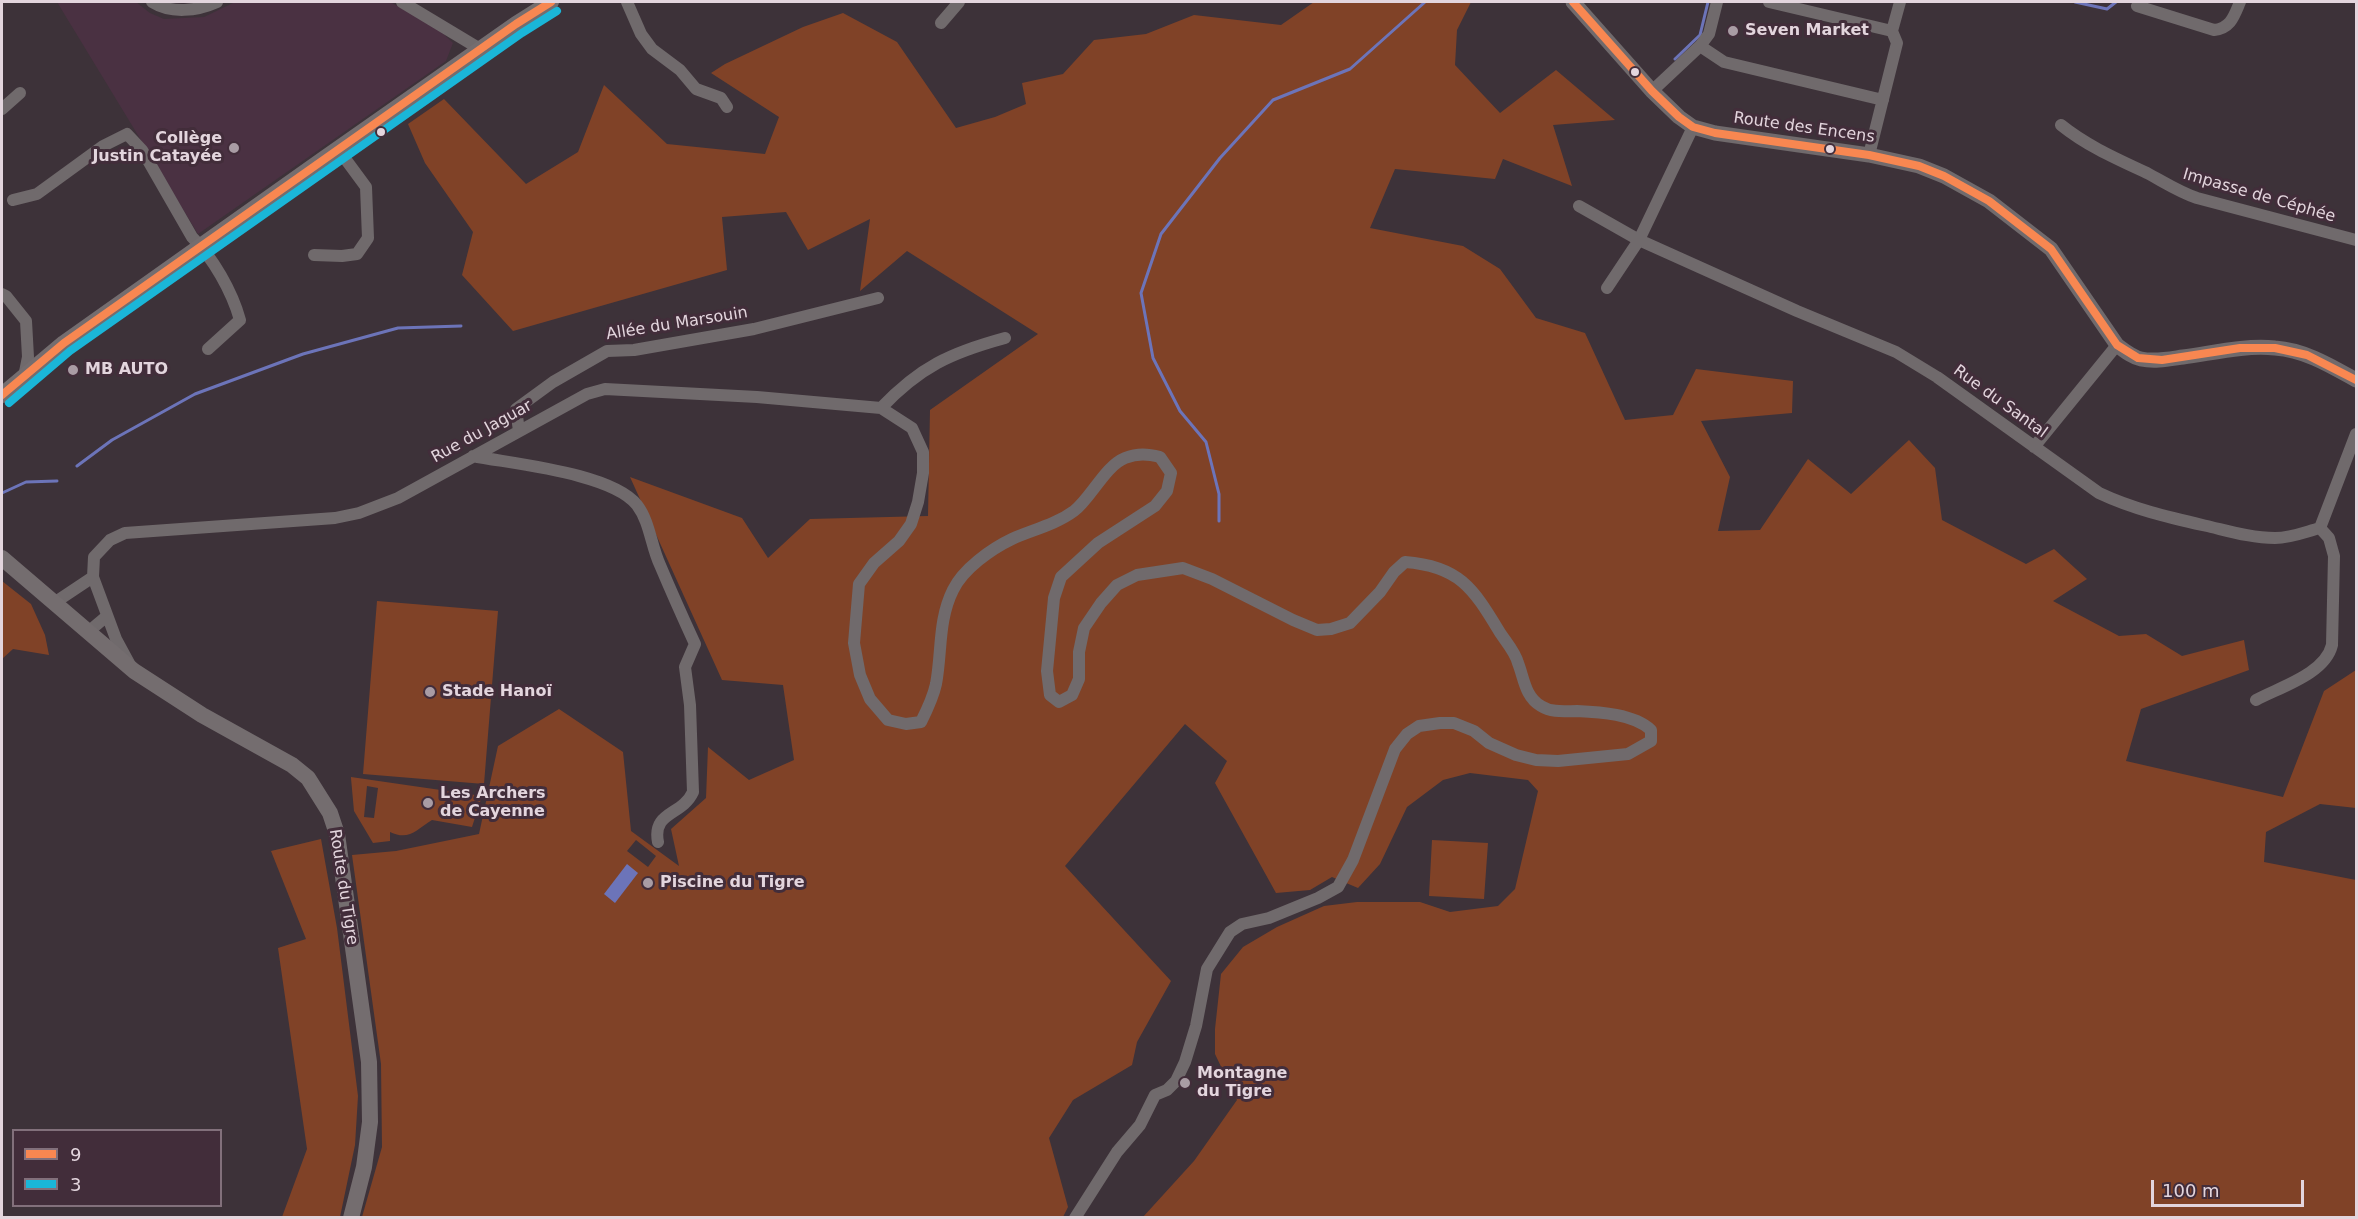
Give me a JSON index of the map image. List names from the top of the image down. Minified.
{"streets":{"main road":["Route du Tigre"],"street":["Route des Encens","Impasse de Céphée","Allée du Marsouin","Rue du Santal","Rue du Jaguar"]},"crossings":[["Allée du Marsouin","Rue du Jaguar"]],"places":["Seven Market","Collège Justin Catayée","MB AUTO","Stade Hanoï","Les Archers de Cayenne","Piscine du Tigre","Montagne du Tigre"],"lines":["transit line 9","transit line 3"],"legend":["9","3"],"scale_bar":"100 m"}
